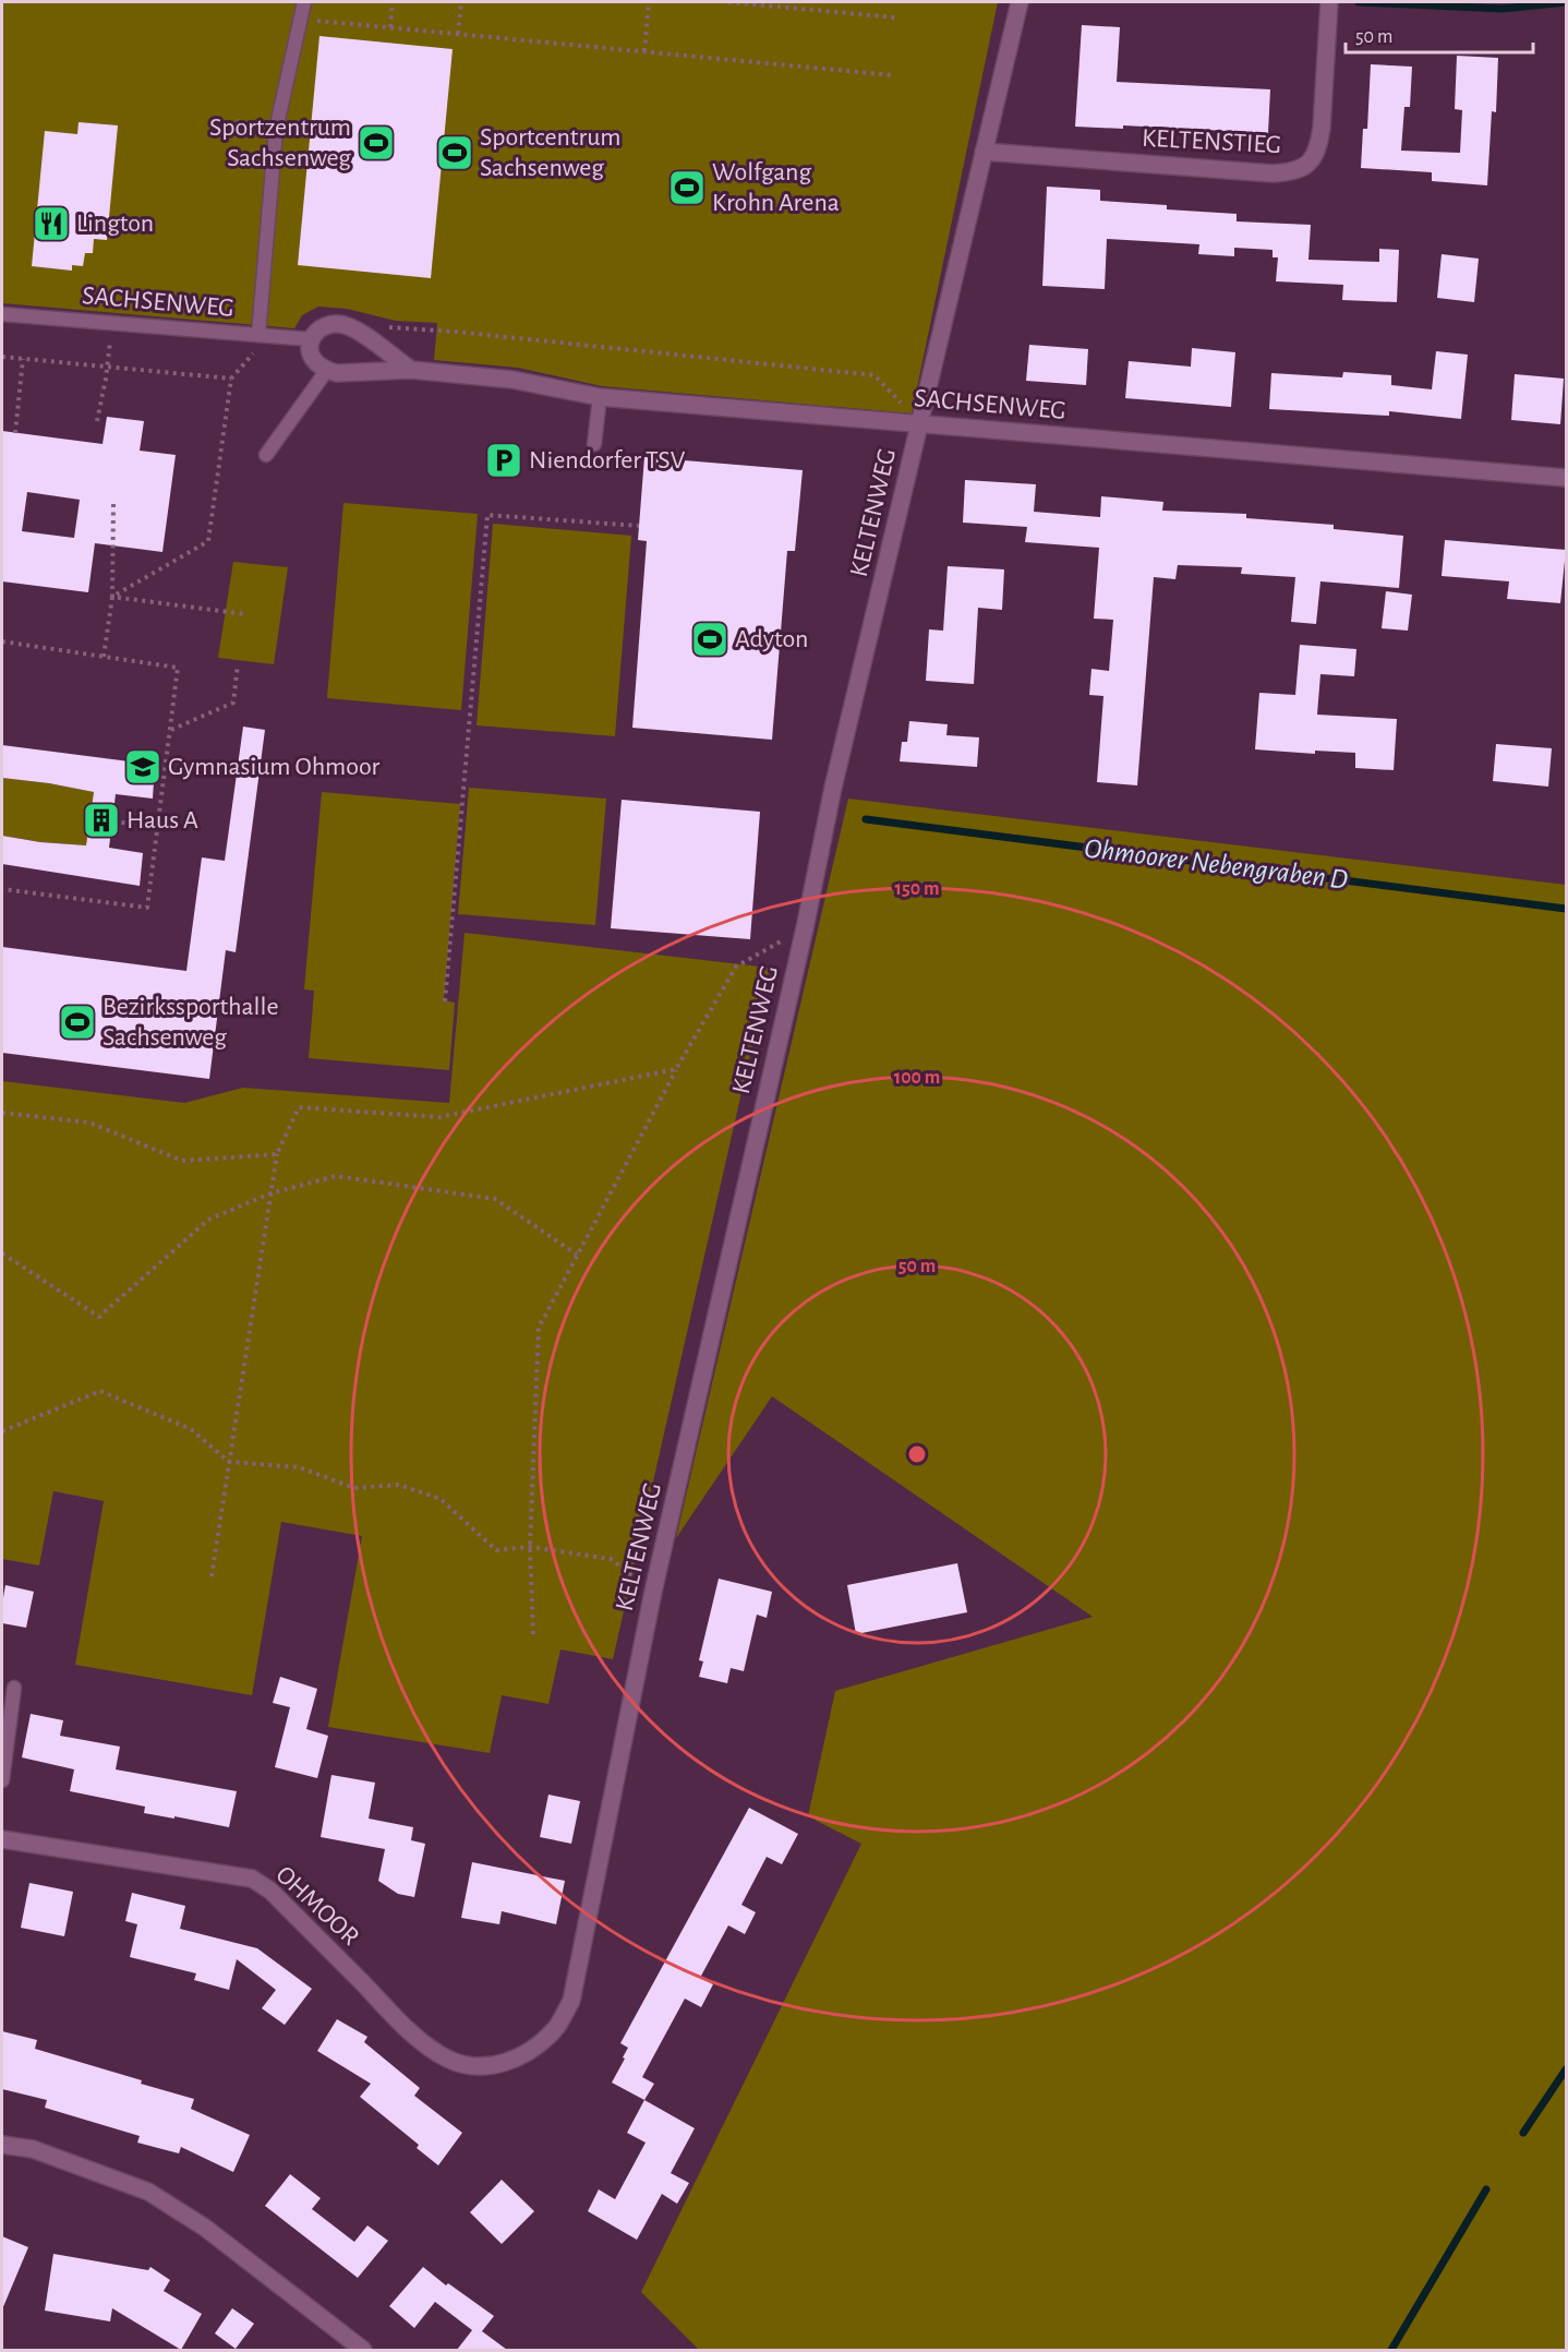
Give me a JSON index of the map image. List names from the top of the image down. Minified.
{"streets":{"street":["KELTENSTIEG","SACHSENWEG","KELTENWEG","OHMOOR"]},"crossings":[["KELTENSTIEG","KELTENWEG"],["SACHSENWEG","KELTENWEG"],["KELTENWEG","OHMOOR"]],"water":["Ohmoorer Nebengraben D"],"places":{"sports":["Sportzentrum Sachsenweg","Sportcentrum Sachsenweg","Wolfgang Krohn Arena","Adyton","Bezirkssporthalle Sachsenweg"],"restaurant":["Lington"],"parking":["Niendorfer TSV"],"school or university":["Gymnasium Ohmoor"],"building":["Haus A"]},"scale_bar":"50 m","rings":["150 m","100 m","50 m"]}
